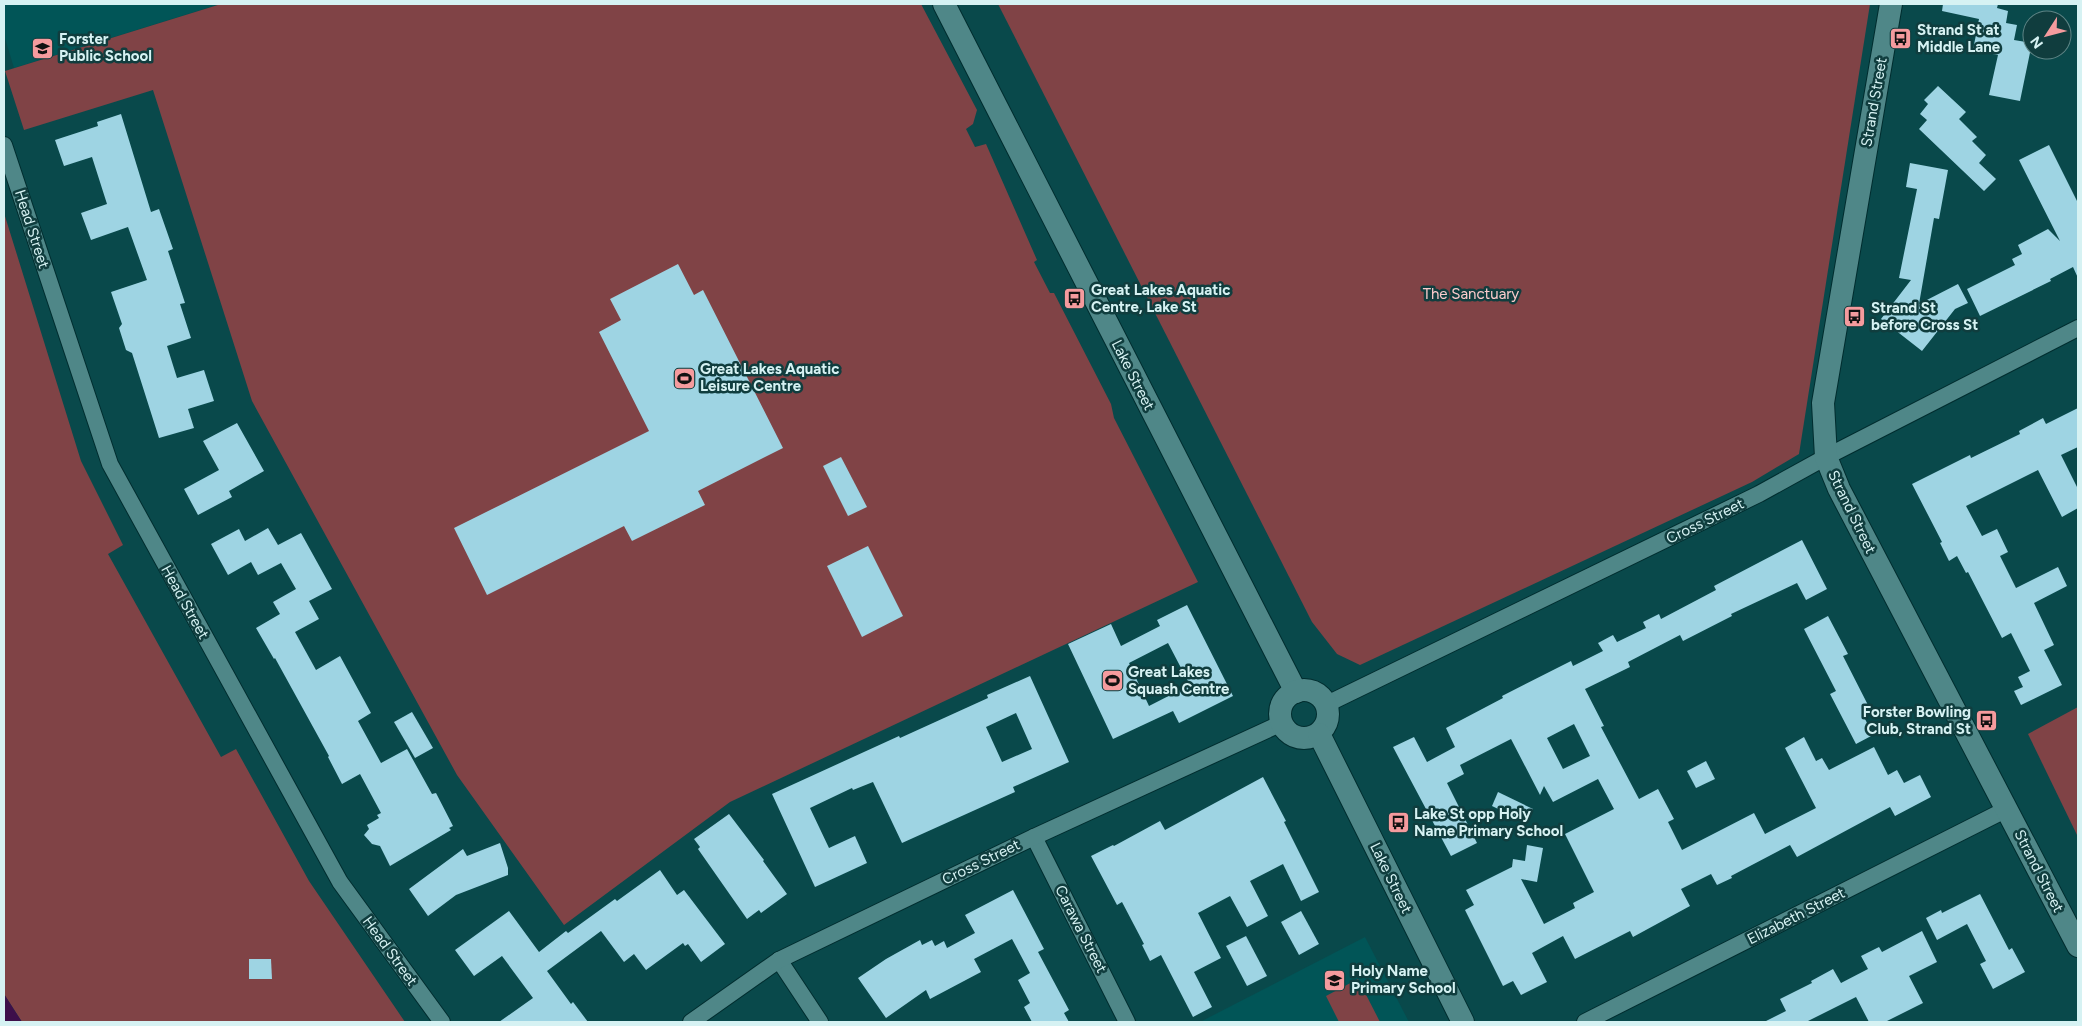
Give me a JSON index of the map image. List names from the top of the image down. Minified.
{"streets":{"street":["Strand Street","Head Street","Lake Street","Cross Street","Elizabeth Street","Carawa Street"]},"crossings":[["Strand Street","Cross Street"],["Strand Street","Elizabeth Street"],["Lake Street","Cross Street"],["Cross Street","Carawa Street"]],"parks":["The Sanctuary"],"places":{"bus stop":["Strand St at Middle Lane","Great Lakes Aquatic Centre, Lake St","Strand St before Cross St","Forster Bowling Club, Strand St","Lake St opp Holy Name Primary School"],"school or university":["Forster Public School","Holy Name Primary School"],"sports":["Great Lakes Aquatic Leisure Centre","Great Lakes Squash Centre"]},"north":"bottom left"}
